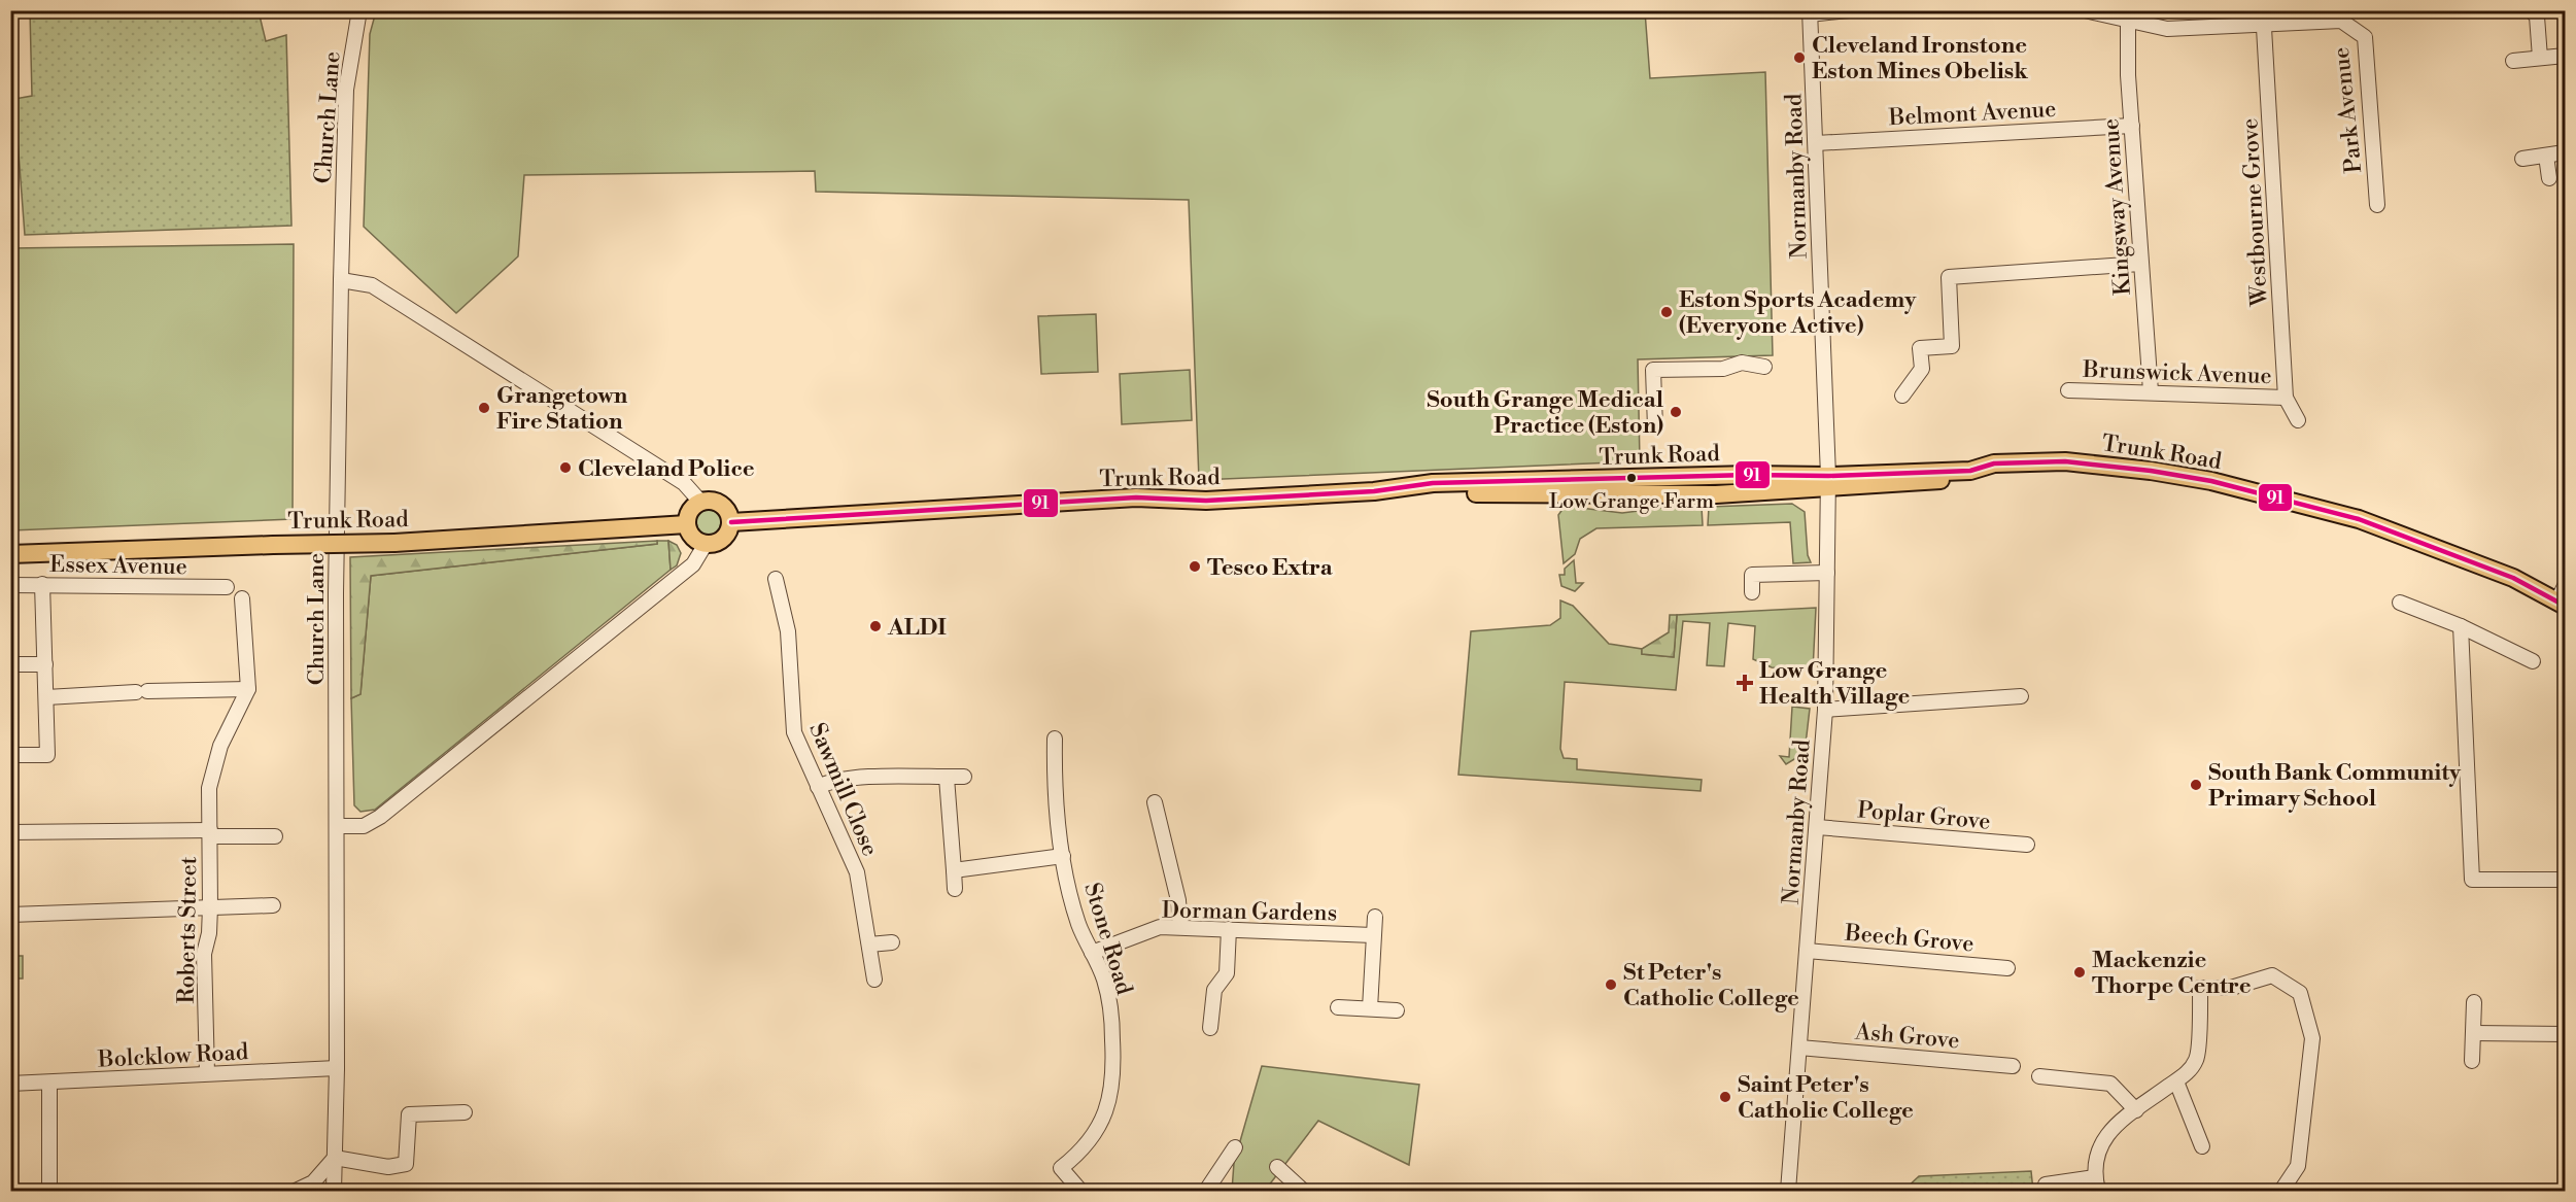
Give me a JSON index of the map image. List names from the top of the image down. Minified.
{"streets":{"main road":["Trunk Road"],"street":["Park Avenue","Belmont Avenue","Church Lane","Normanby Road","Kingsway Avenue","Westbourne Grove","Brunswick Avenue","Essex Avenue","Sawmill Close","Poplar Grove","Dorman Gardens","Roberts Street","Beech Grove","Stone Road","Ash Grove","Bolcklow Road"]},"crossings":[["Park Avenue","Kingsway Avenue"],["Park Avenue","Westbourne Grove"],["Belmont Avenue","Normanby Road"],["Belmont Avenue","Kingsway Avenue"],["Church Lane","Bolcklow Road"],["Normanby Road","Trunk Road"],["Normanby Road","Poplar Grove"],["Normanby Road","Beech Grove"],["Normanby Road","Ash Grove"],["Kingsway Avenue","Brunswick Avenue"],["Westbourne Grove","Brunswick Avenue"],["Dorman Gardens","Stone Road"],["Roberts Street","Bolcklow Road"]],"places":{"other":["Cleveland Ironstone Eston Mines Obelisk","Eston Sports Academy (Everyone Active)","Grangetown Fire Station","South Grange Medical Practice (Eston)","Cleveland Police","Low Grange Farm","Tesco Extra","ALDI","South Bank Community Primary School","Mackenzie Thorpe Centre","St Peter's Catholic College","Saint Peter's Catholic College"],"health":["Low Grange Health Village"]},"lines":["transit line 91"]}
